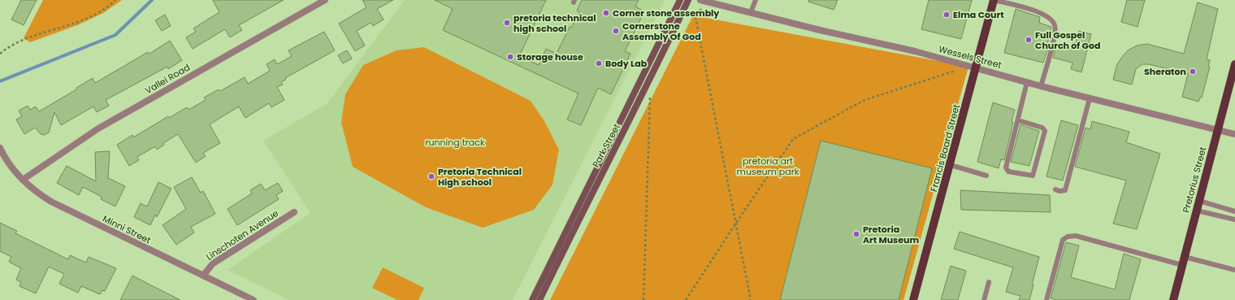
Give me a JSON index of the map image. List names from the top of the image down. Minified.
{"streets":{"main road":["Francis Baard Street","Pretorius Street"],"street":["Wessels Street","Vallei Road","Park Street","Minni Street","Linschoten Avenue"]},"crossings":[["Wessels Street","Francis Baard Street"],["Wessels Street","Pretorius Street"],["Vallei Road","Minni Street"],["Minni Street","Linschoten Avenue"]],"parks":["running track","pretoria art museum park"],"places":["Corner stone assembly","Elma Court","pretoria technical high school","Cornerstone Assembly Of God","Full Gospel Church of God","Storage house","Body Lab","Sheraton","Pretoria Technical High school","Pretoria Art Museum"]}
